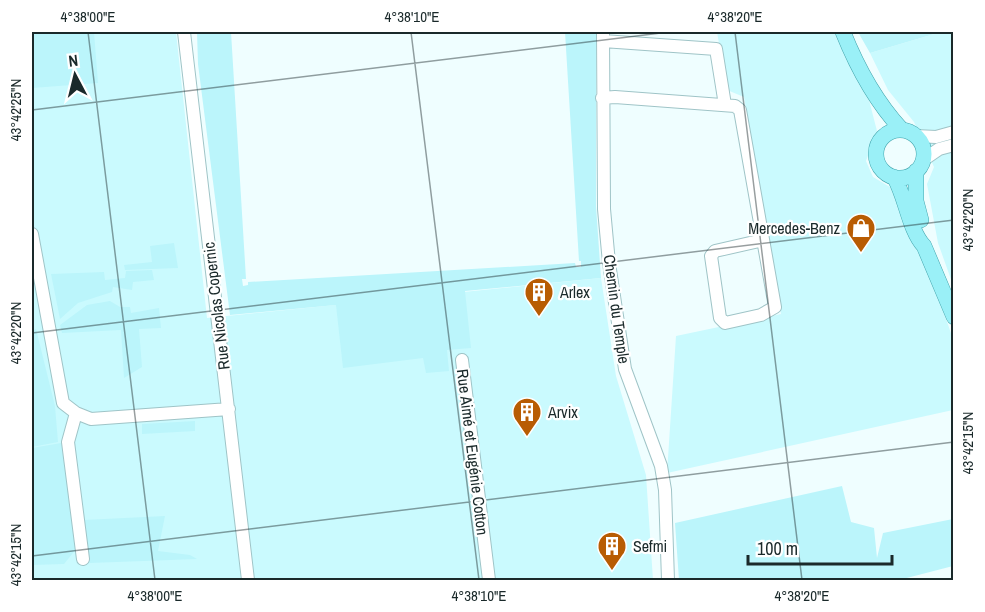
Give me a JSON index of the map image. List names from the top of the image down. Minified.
{"streets":{"street":["Rue Nicolas Copernic","Chemin du Temple","Rue Aimé et Eugénie Cotton"]},"places":{"shop":["Mercedes-Benz"],"building":["Arlex","Arvix","Sefmi"]},"scale_bar":"100 m","north":"top","coordinates":["4°38'00\"E","4°38'10\"E","4°38'20\"E","43°42'25\"N","43°42'20\"N","43°42'15\"N"]}
